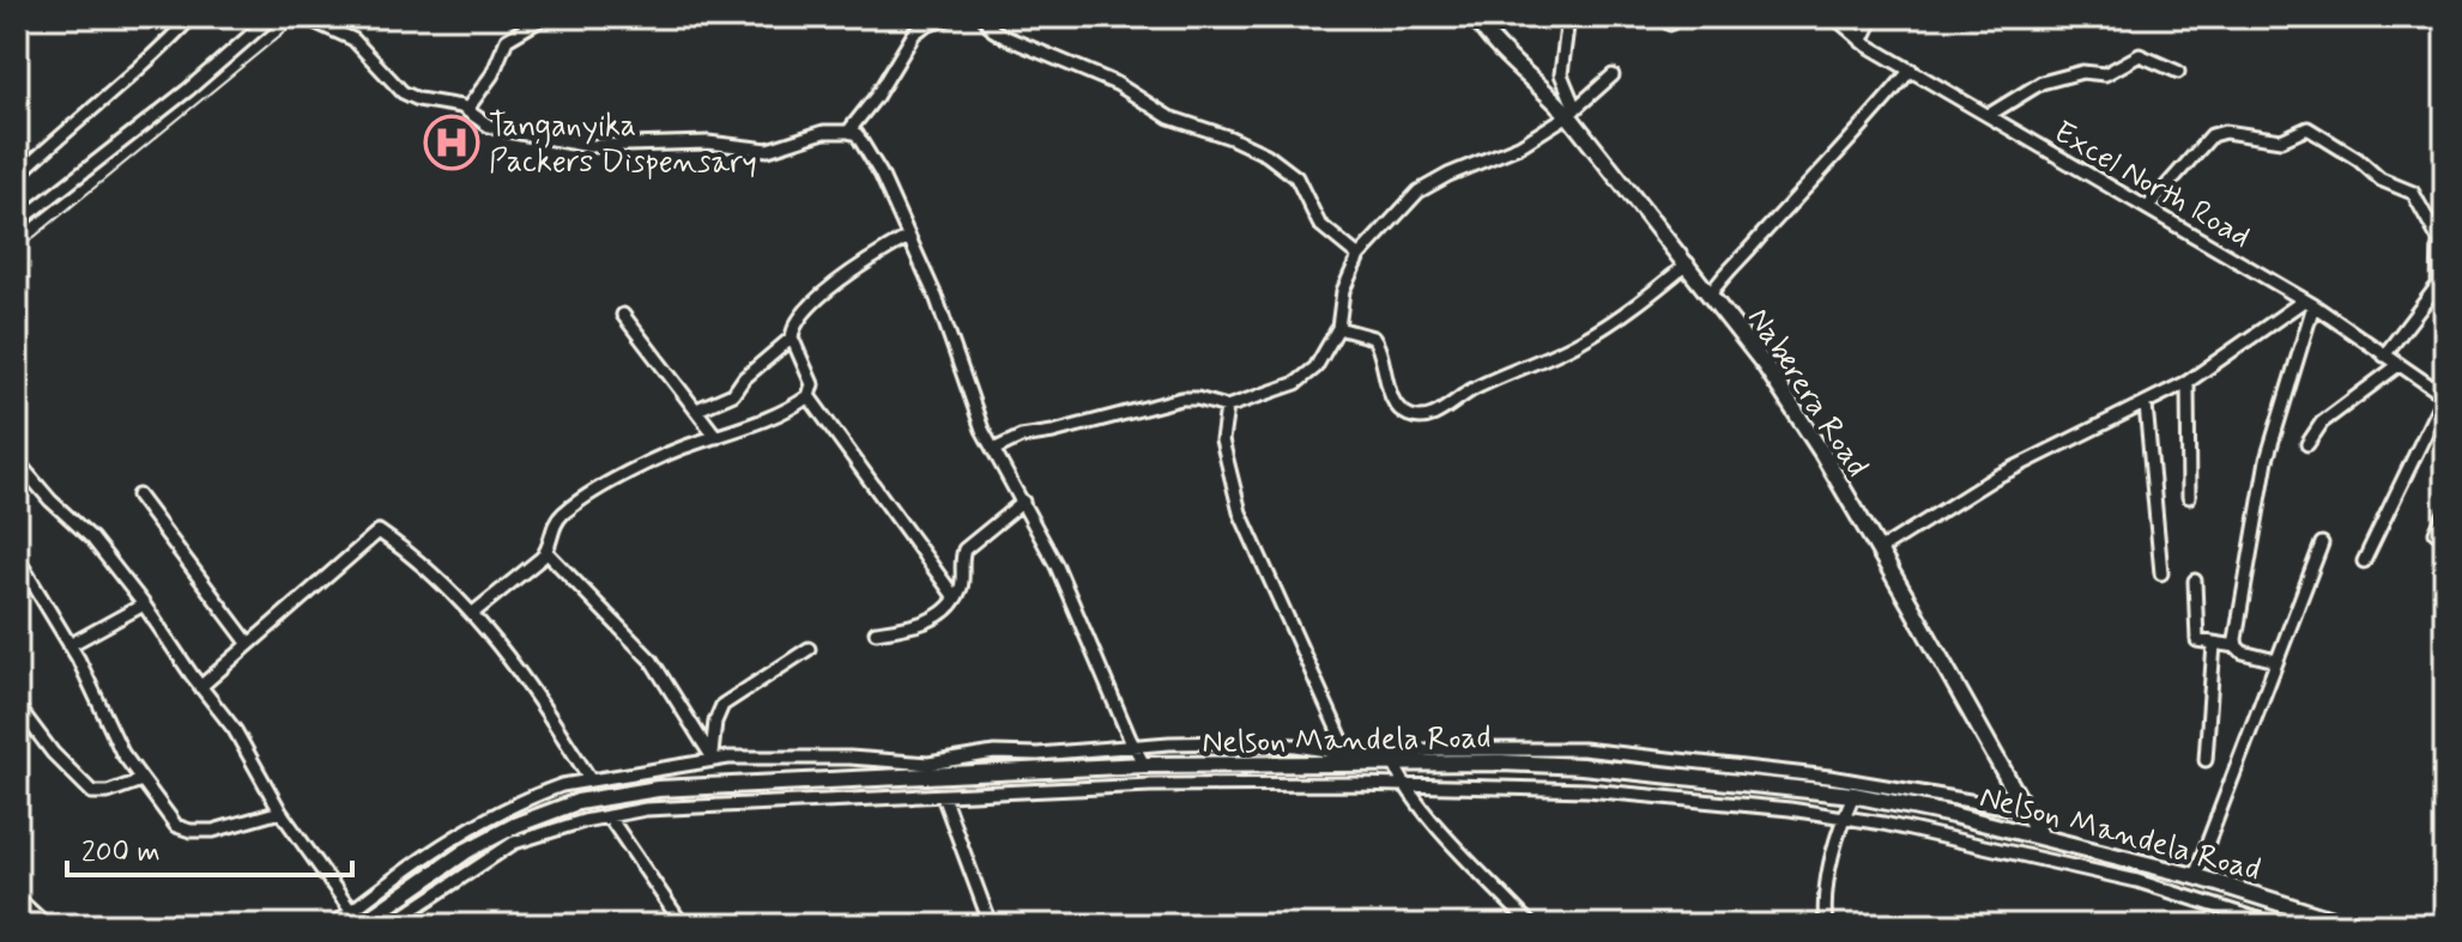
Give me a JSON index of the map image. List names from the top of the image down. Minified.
{"streets":{"main road":["Naberera Road","Nelson Mandela Road"],"street":["Excel North Road"]},"crossings":[["Naberera Road","Nelson Mandela Road"]],"places":{"hospital":["Tanganyika Packers Dispensary"]},"scale_bar":"200 m"}
